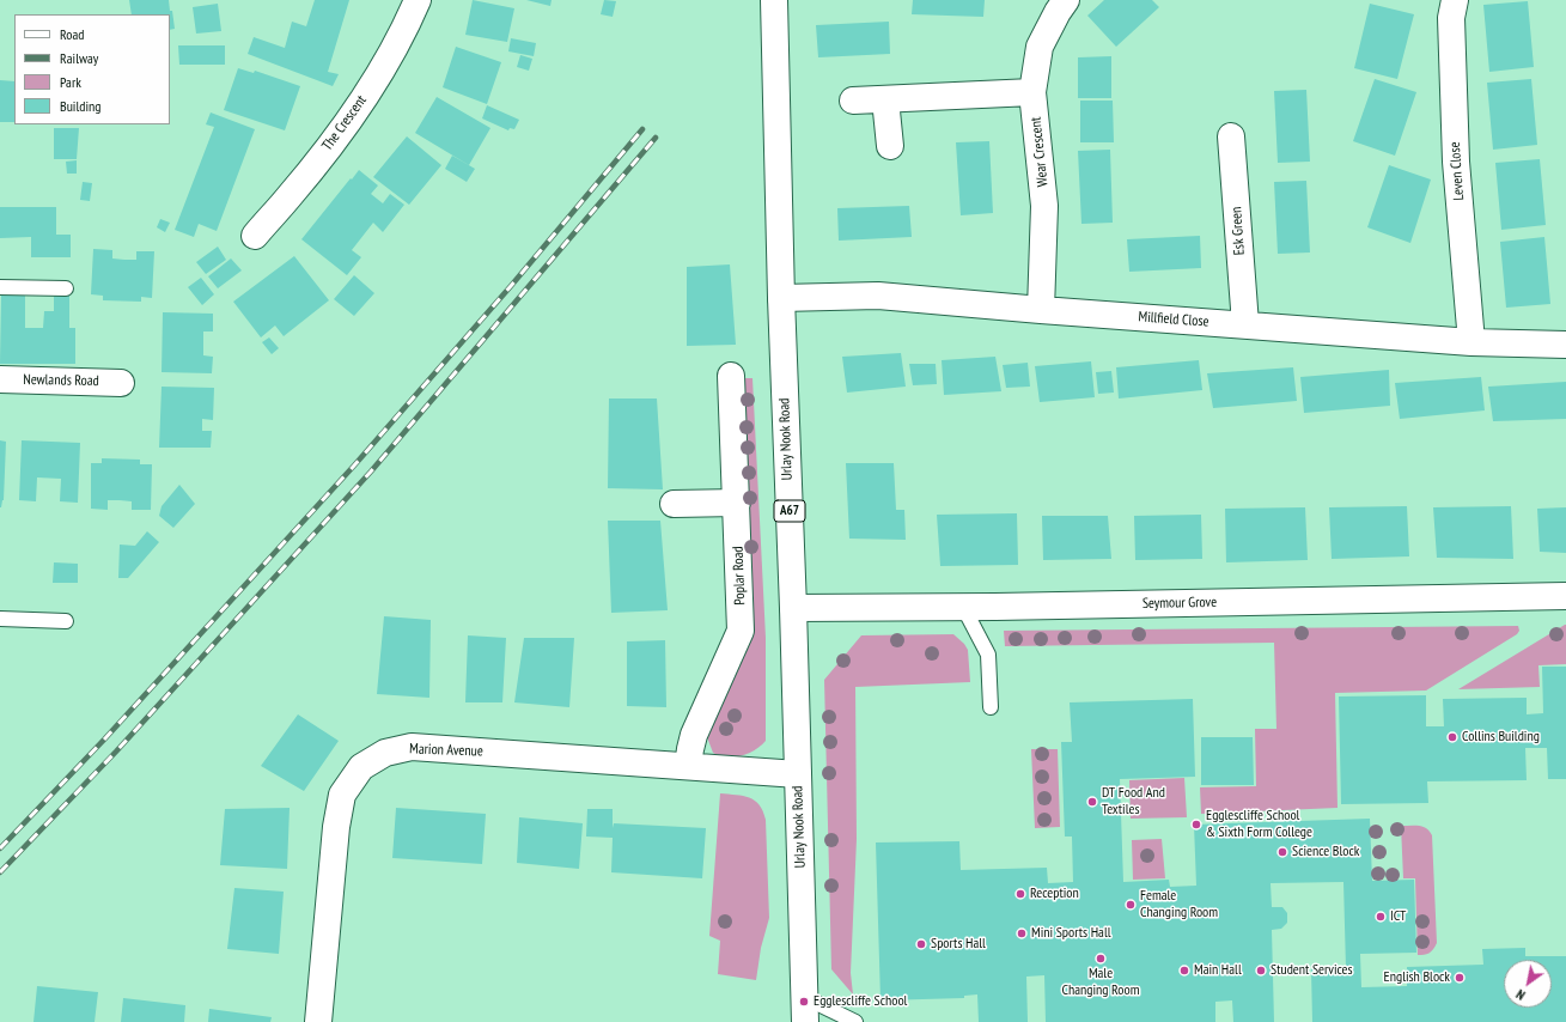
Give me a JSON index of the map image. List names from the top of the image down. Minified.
{"streets":{"street":["The Crescent","Wear Crescent","Leven Close","Esk Green","Millfield Close","Newlands Road","Urlay Nook Road","A67","Poplar Road","Seymour Grove","Marion Avenue"]},"crossings":[["Wear Crescent","Millfield Close"],["Leven Close","Millfield Close"],["Esk Green","Millfield Close"],["Millfield Close","Urlay Nook Road"],["Urlay Nook Road","Seymour Grove"],["Urlay Nook Road","Marion Avenue"],["Poplar Road","Marion Avenue"]],"places":["Collins Building","DT Food And Textiles","Egglescliffe School & Sixth Form College","Science Block","Reception","Female Changing Room","ICT","Mini Sports Hall","Sports Hall","Male Changing Room","Main Hall","Student Services","English Block","Egglescliffe School"],"legend":["Road","Railway","Park","Building"],"north":"bottom left"}
